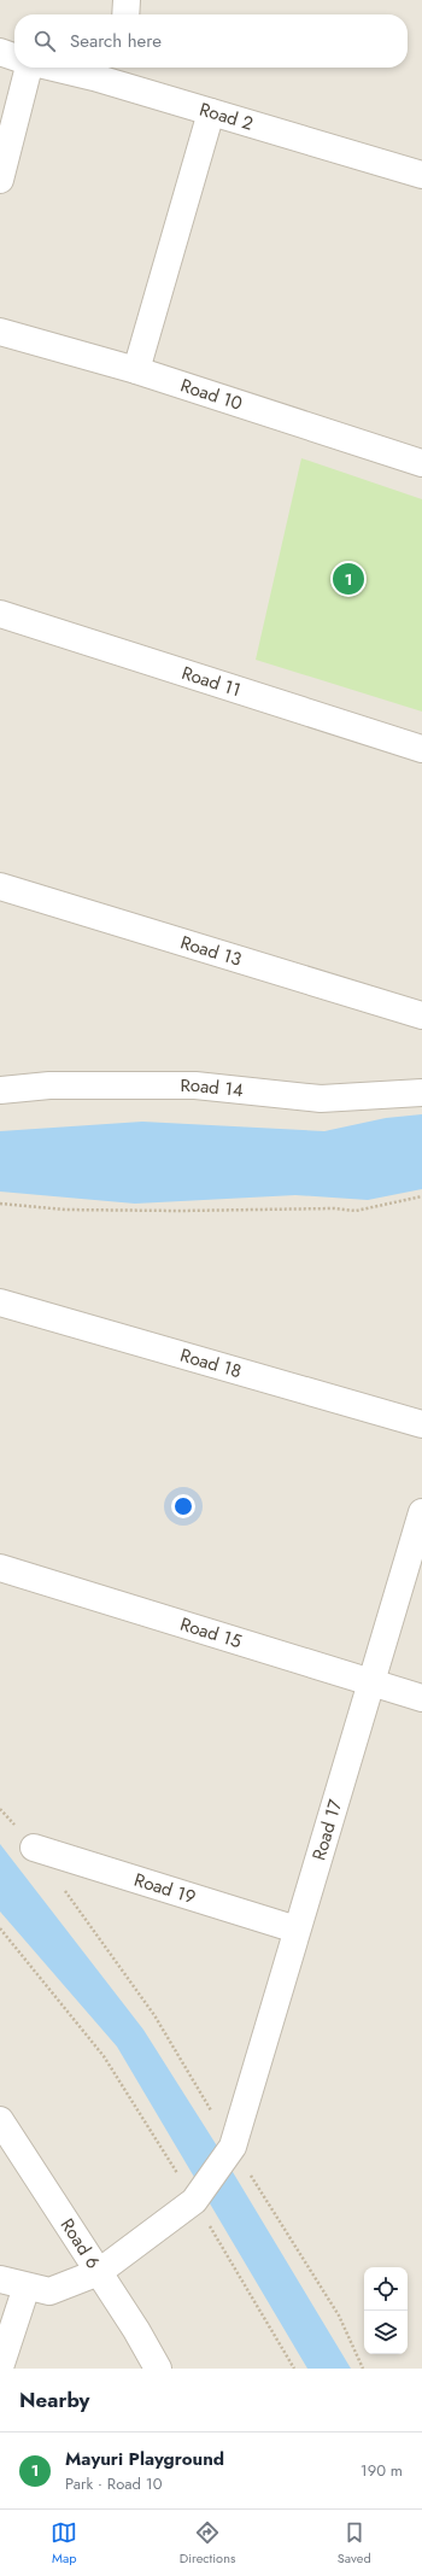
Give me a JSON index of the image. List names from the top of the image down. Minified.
{"streets":{"street":["Road 2","Road 10","Road 11","Road 13","Road 14","Road 18","Road 15","Road 17","Road 19","Road 6"]},"crossings":[["Road 15","Road 17"],["Road 17","Road 19"],["Road 17","Road 6"]],"page":{"search":"Search here","pins":"1","heading":"Nearby","list":[{"mark":"1","name":"Mayuri Playground","note":"Park · Road 10","value":"190 m"}],"nav":["Map","Directions","Saved"]}}
